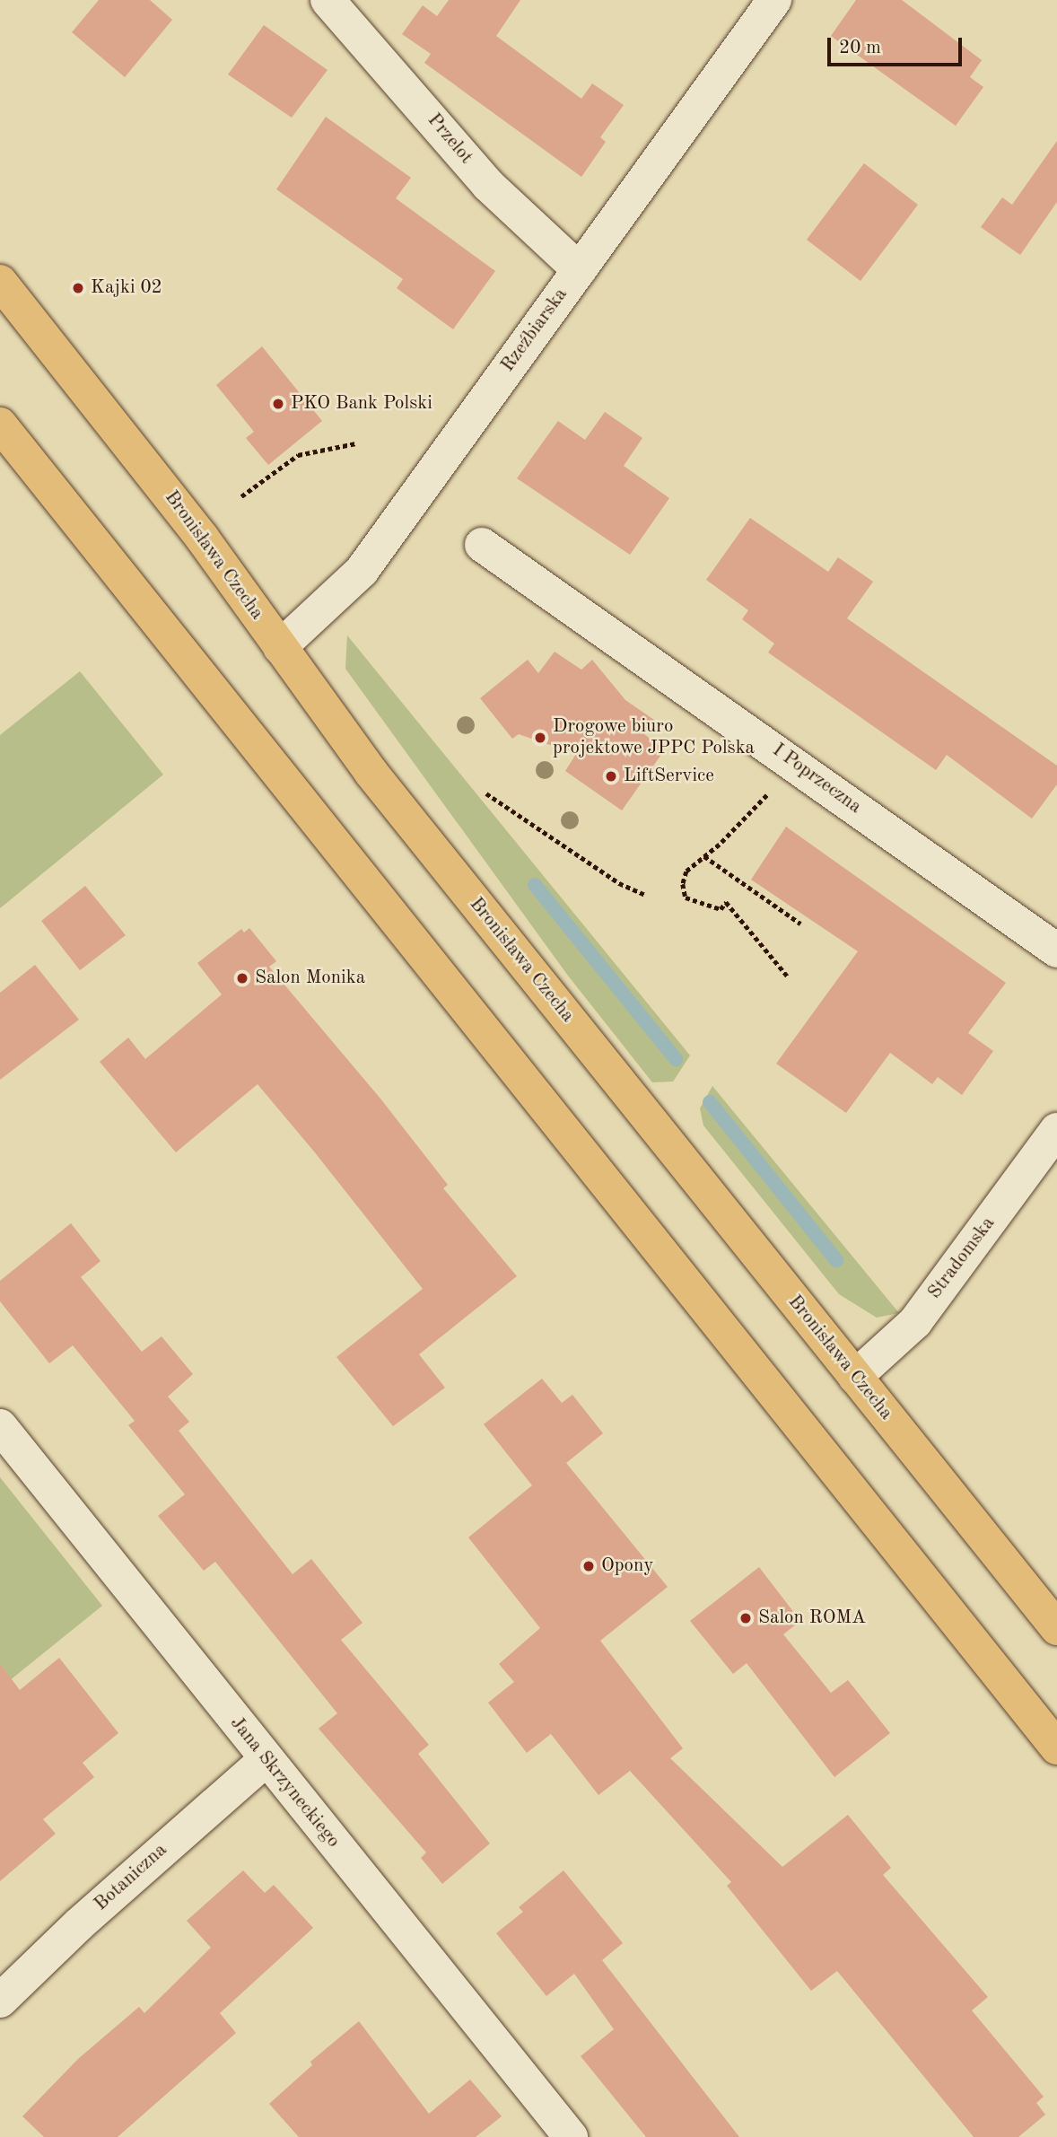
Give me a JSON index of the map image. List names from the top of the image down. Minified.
{"streets":{"main road":["Bronisława Czecha"],"street":["Przelot","Rzeźbiarska","I Poprzeczna","Stradomska","Jana Skrzyneckiego","Botaniczna"]},"crossings":[["Przelot","Rzeźbiarska"],["Rzeźbiarska","Bronisława Czecha"],["Bronisława Czecha","Stradomska"],["Jana Skrzyneckiego","Botaniczna"]],"places":["Kajki 02","PKO Bank Polski","Drogowe biuro projektowe JPPC Polska","LiftService","Salon Monika","Opony","Salon ROMA"],"scale_bar":"20 m"}
